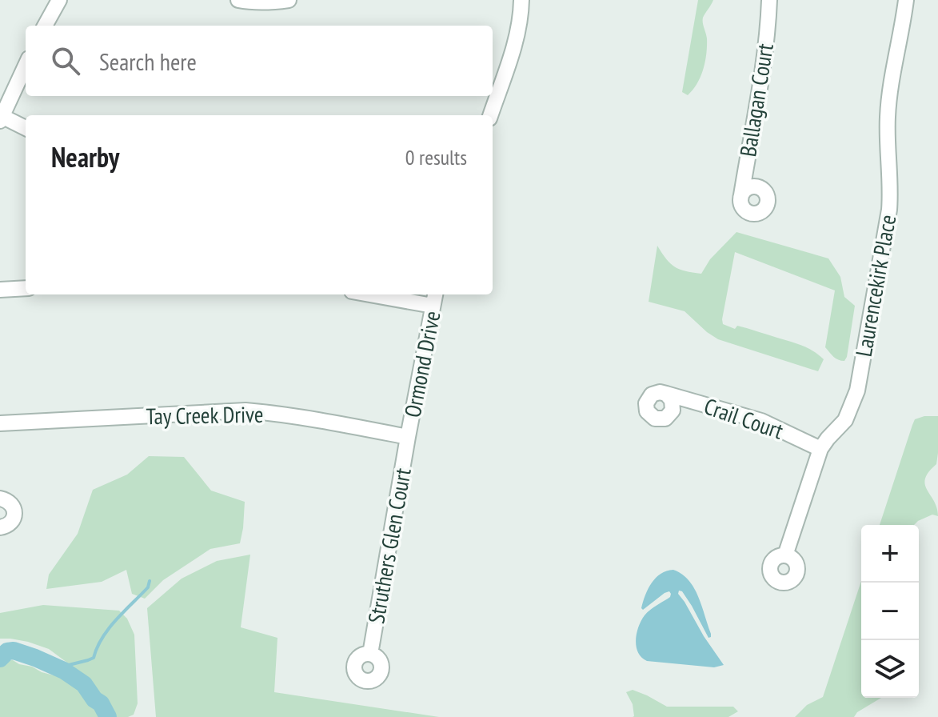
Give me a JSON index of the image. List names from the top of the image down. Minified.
{"streets":{"street":["Ballagan Court","Laurencekirk Place","Ormond Drive","Tay Creek Drive","Crail Court","Struthers Glen Court"]},"crossings":[["Laurencekirk Place","Crail Court"],["Ormond Drive","Tay Creek Drive"],["Ormond Drive","Struthers Glen Court"],["Tay Creek Drive","Struthers Glen Court"]],"page":{"search":"Search here","heading":["Nearby","0 results"],"map_buttons":["+","−"]}}
